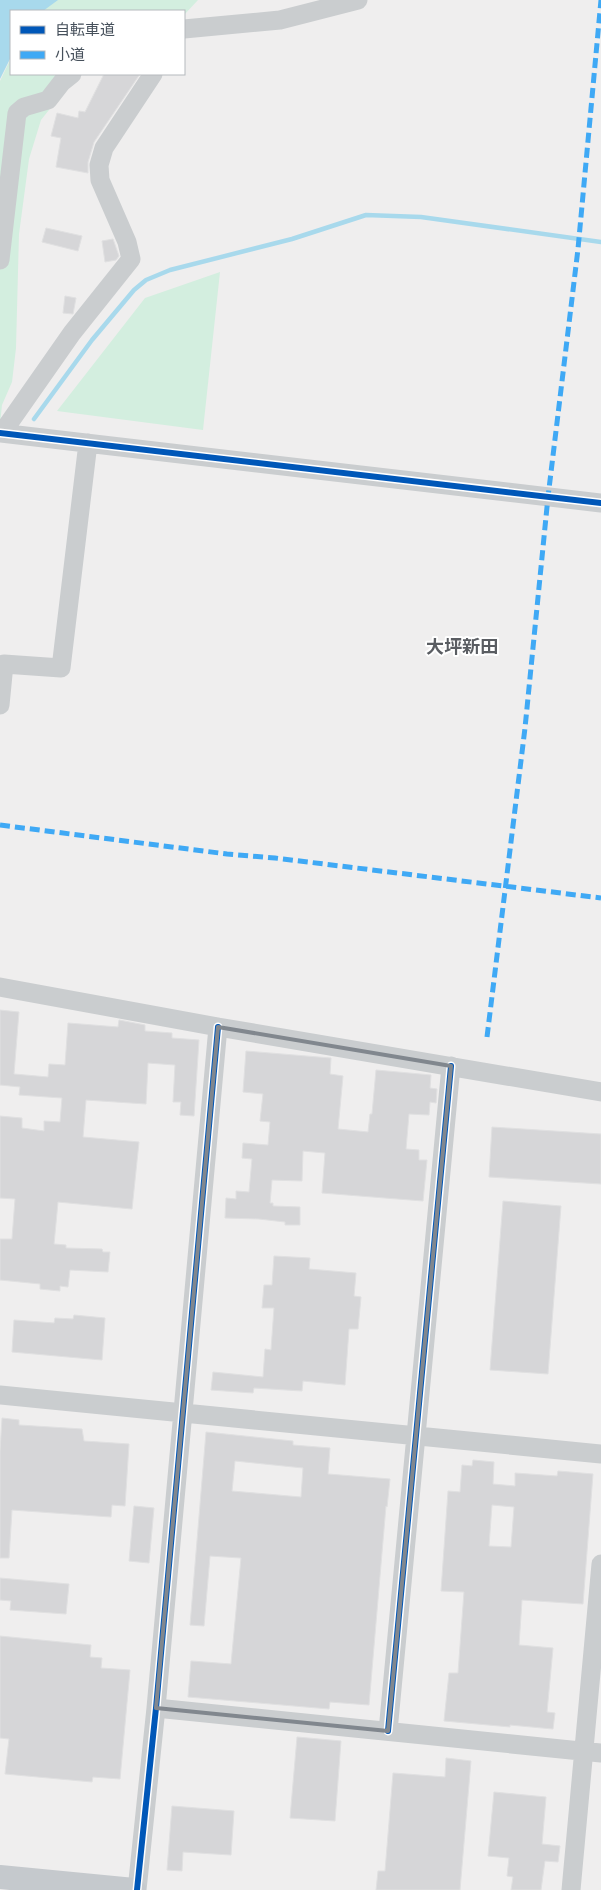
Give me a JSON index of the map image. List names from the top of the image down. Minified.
{"districts":["大坪新田"],"legend":["自転車道","小道"]}
